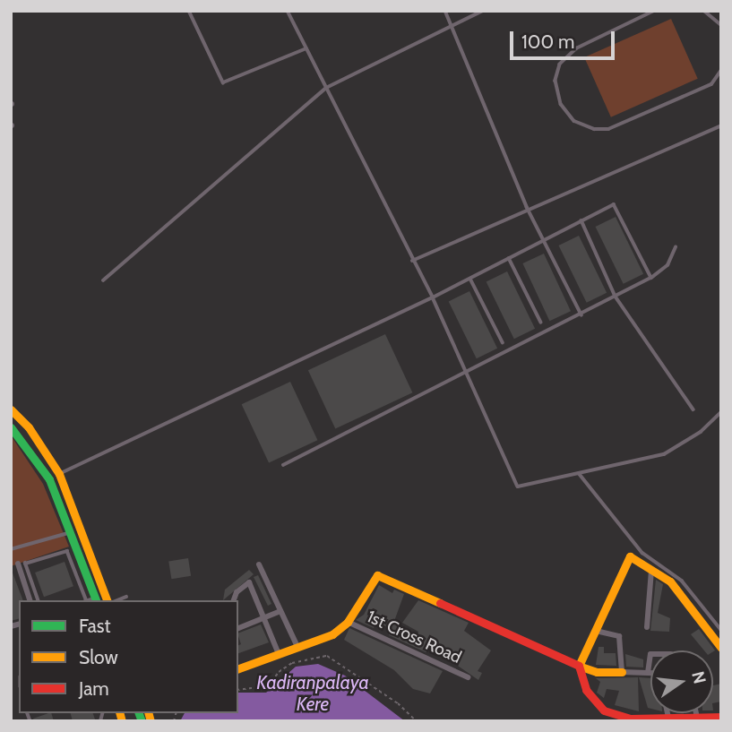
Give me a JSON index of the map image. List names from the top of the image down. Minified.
{"streets":{"street":["1st Cross Road"]},"water":["Kadiranpalaya Kere"],"legend":["Fast","Slow","Jam"],"scale_bar":"100 m","north":"right"}
